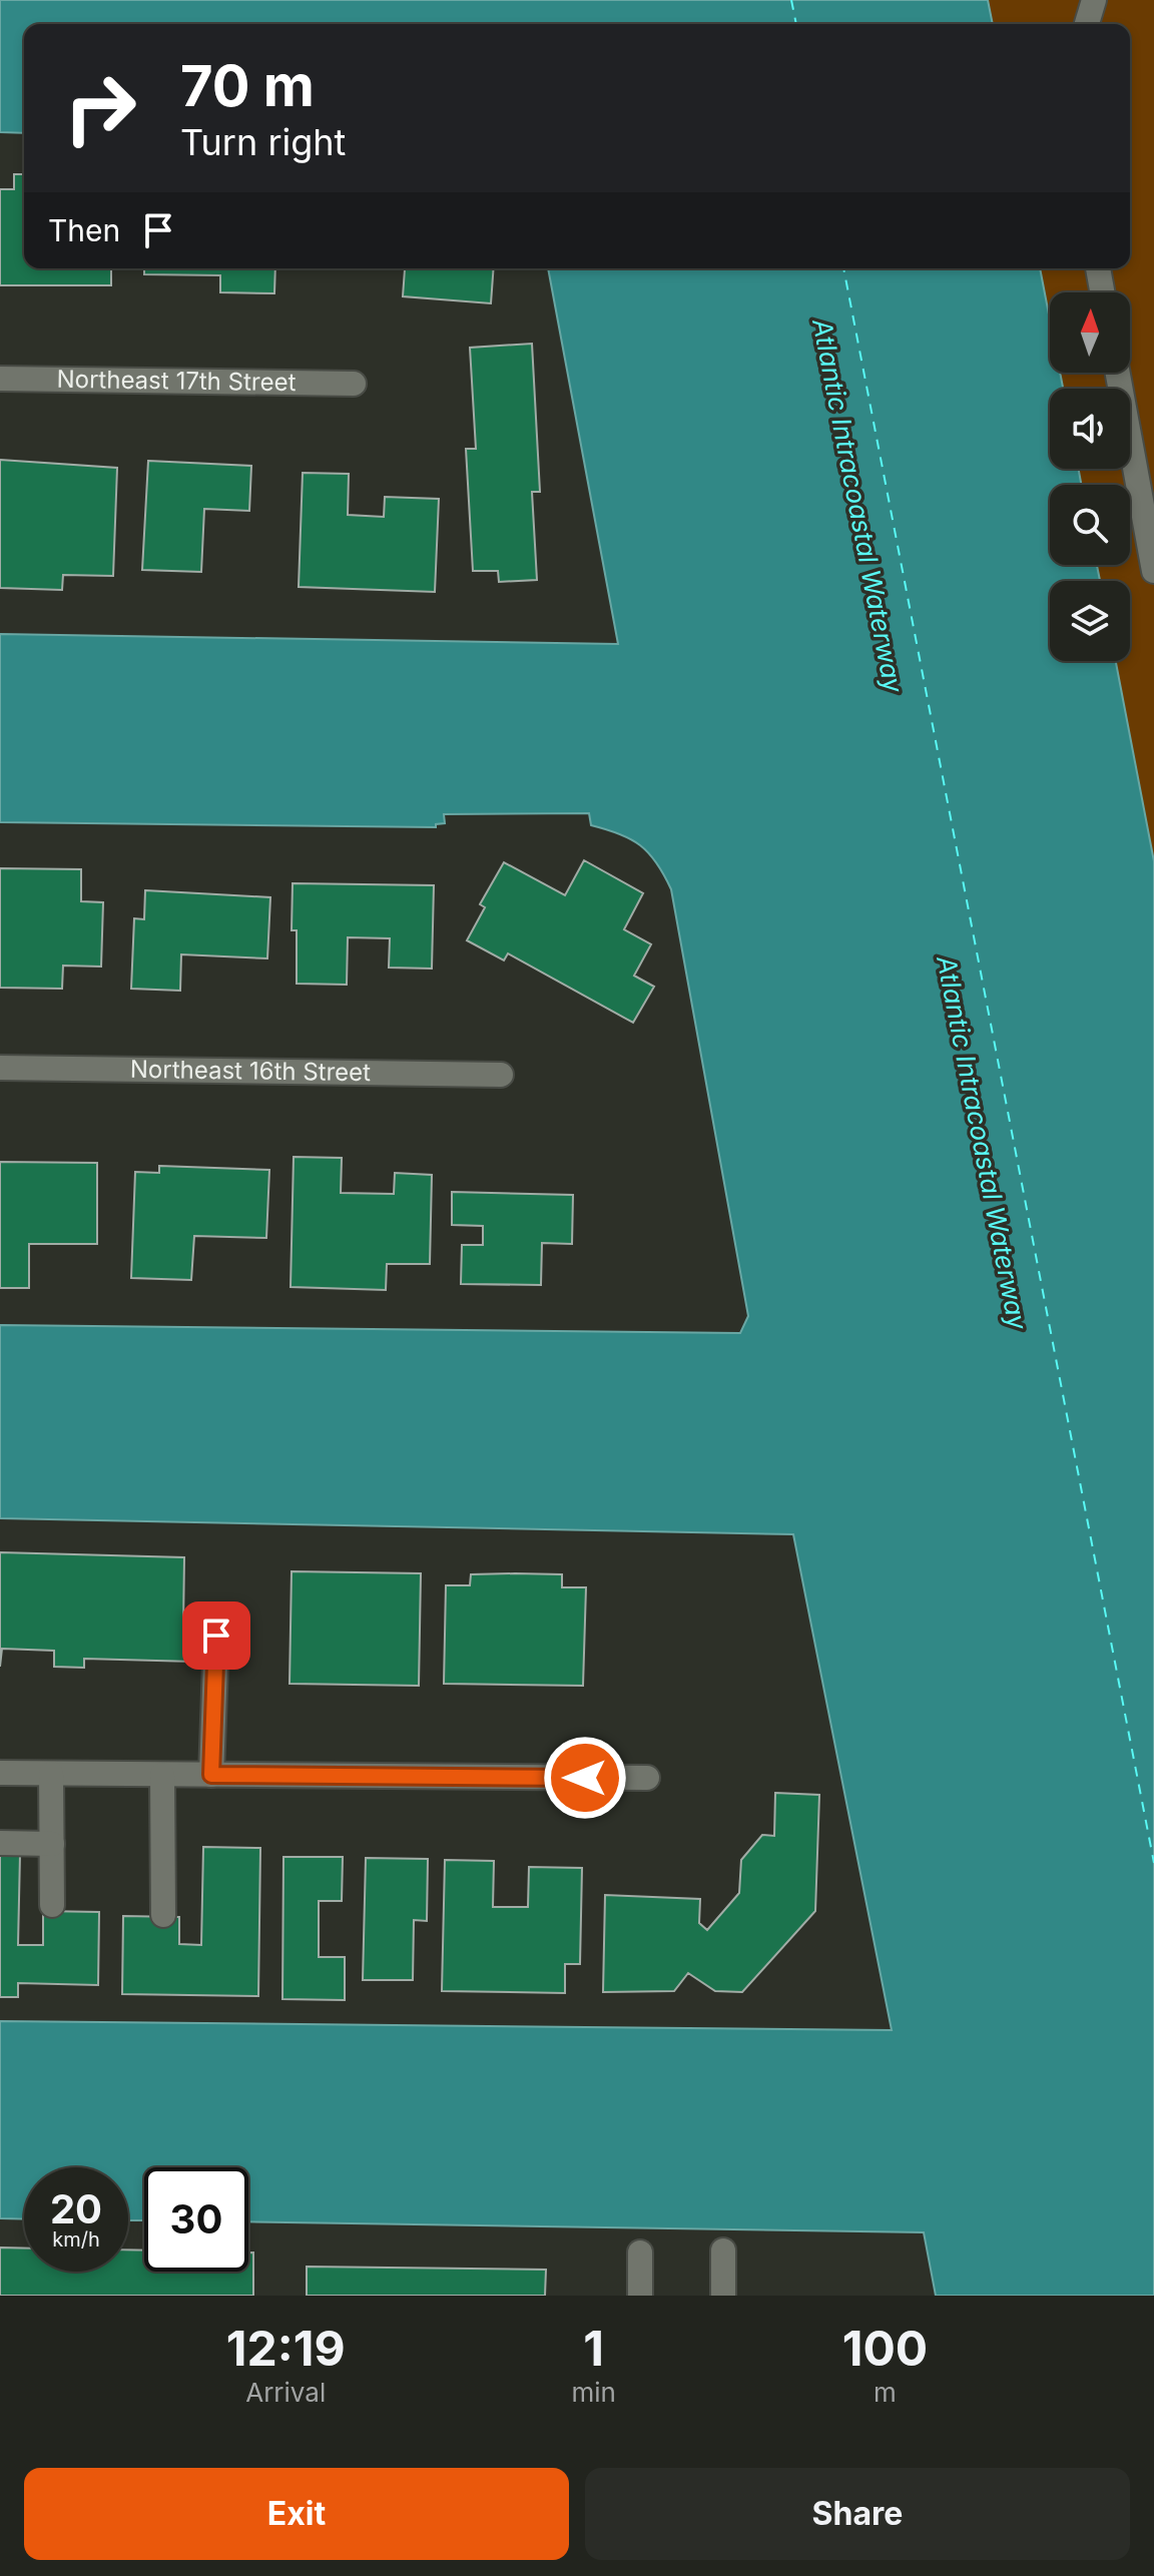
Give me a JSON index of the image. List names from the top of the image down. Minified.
{"streets":{"street":["Northeast 17th Street","Northeast 16th Street"]},"water":["Atlantic Intracoastal Waterway"],"north":"top","page":{"turn":["70 m","Turn right"],"then":"Then","speed":"20 km/h","limit":"30","eta":["12:19","Arrival","1","min","100","m"],"buttons":["Exit","Share"]}}
